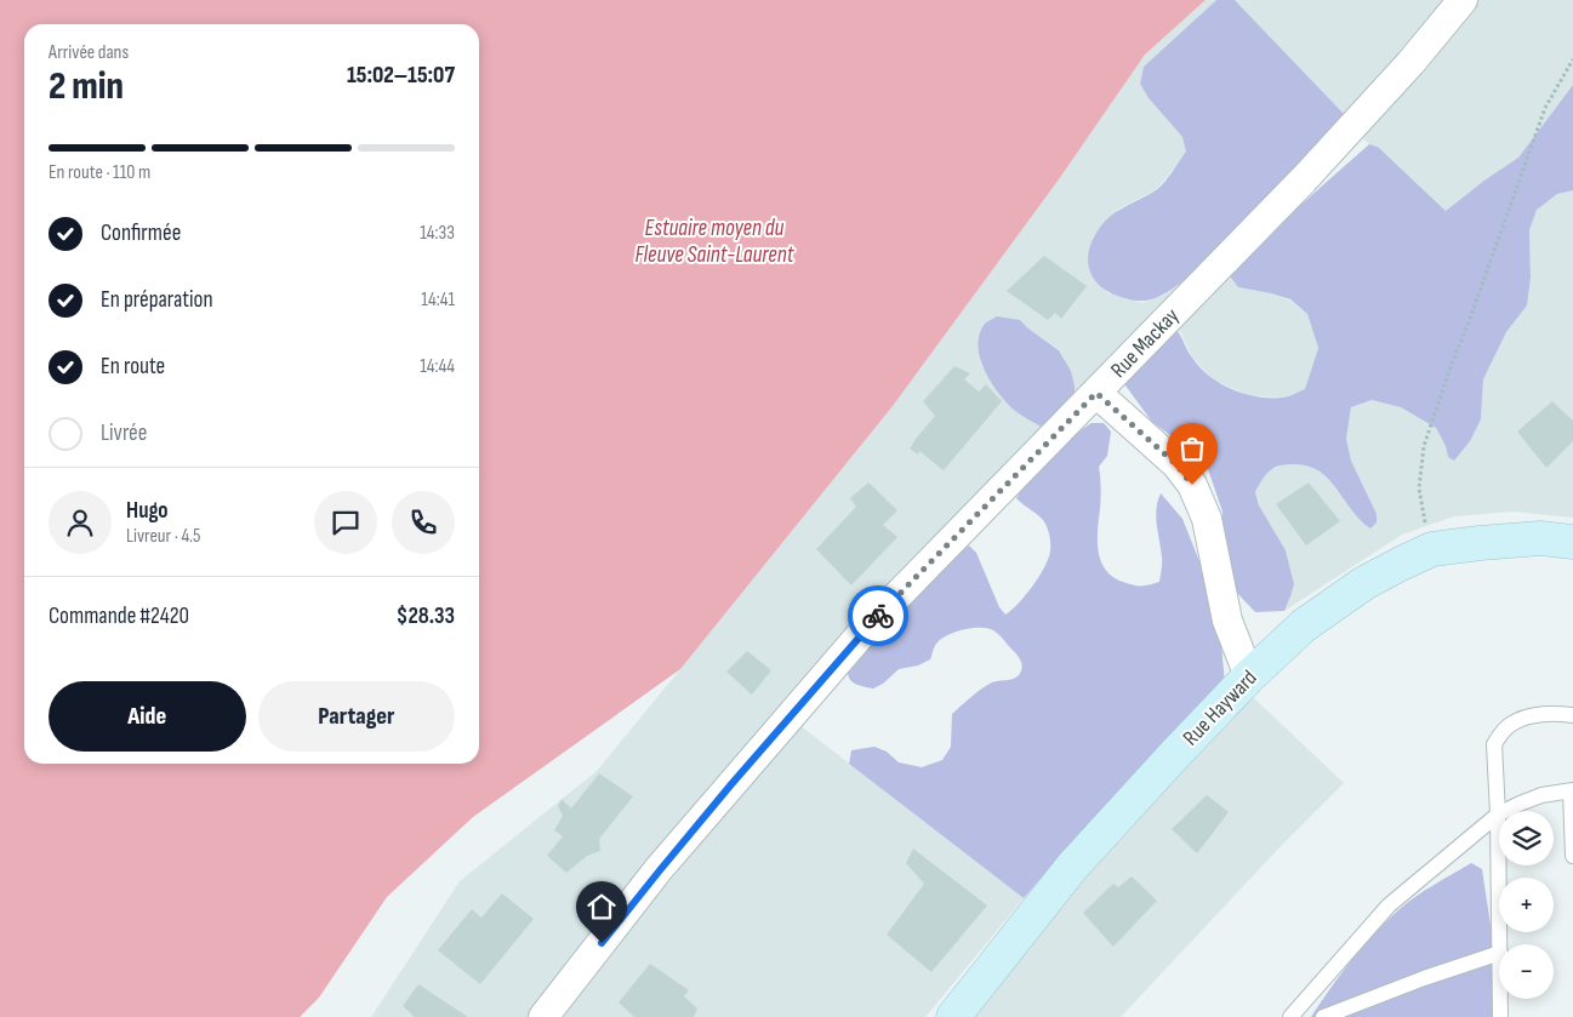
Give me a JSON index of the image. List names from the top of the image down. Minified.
{"streets":{"street":["Rue Mackay","Rue Hayward"]},"water":["Estuaire moyen du Fleuve Saint-Laurent"],"page":{"heading":["2 min","Arrivée dans","15:02–15:07"],"panel":["Hugo","Livreur · 4.5","Commande #2420","$28.33"],"bar":"En route · 110 m","list":[["Confirmée","14:33"],["En préparation","14:41"],["En route","14:44"],"Livrée"],"buttons":["Aide","Partager"],"map_buttons":["+","−"]}}
